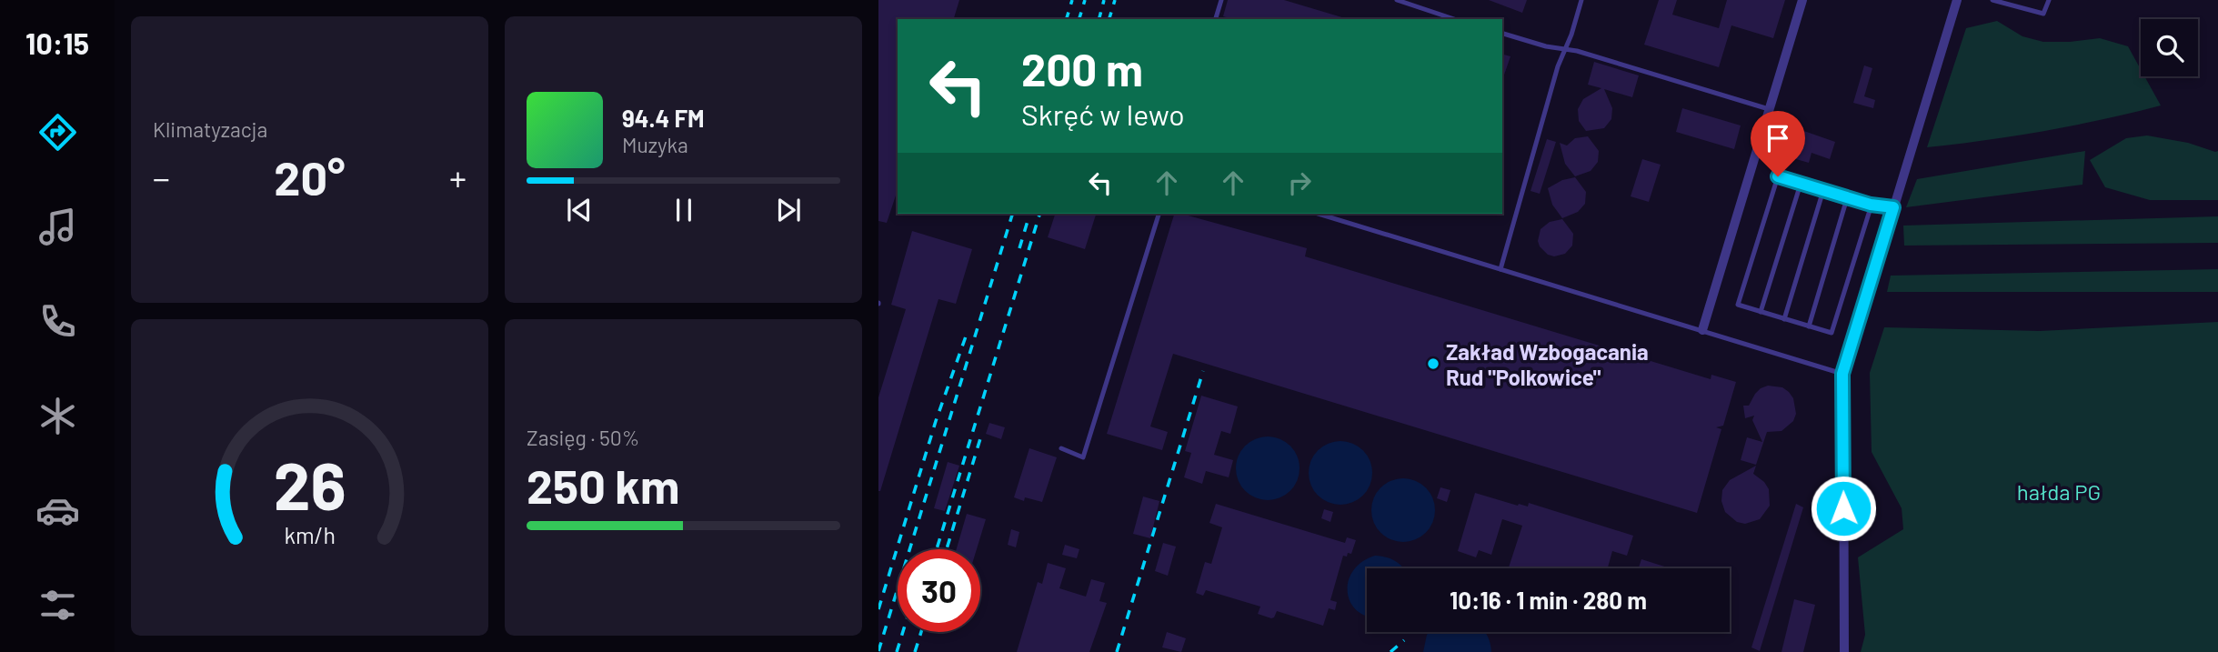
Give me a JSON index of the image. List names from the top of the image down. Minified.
{"parks":["hałda PG"],"places":["Zakład Wzbogacania Rud \"Polkowice\""],"page":{"tabs":"10:15","tile":["Klimatyzacja",["Zasięg · 50%","250 km"]],"turn":["200 m","Skręć w lewo"],"song":["94.4 FM","Muzyka"],"heat":["−","20°","+"],"limit":"30","trip":"10:16 · 1 min · 280 m","gauge":["26","km/h"]}}
